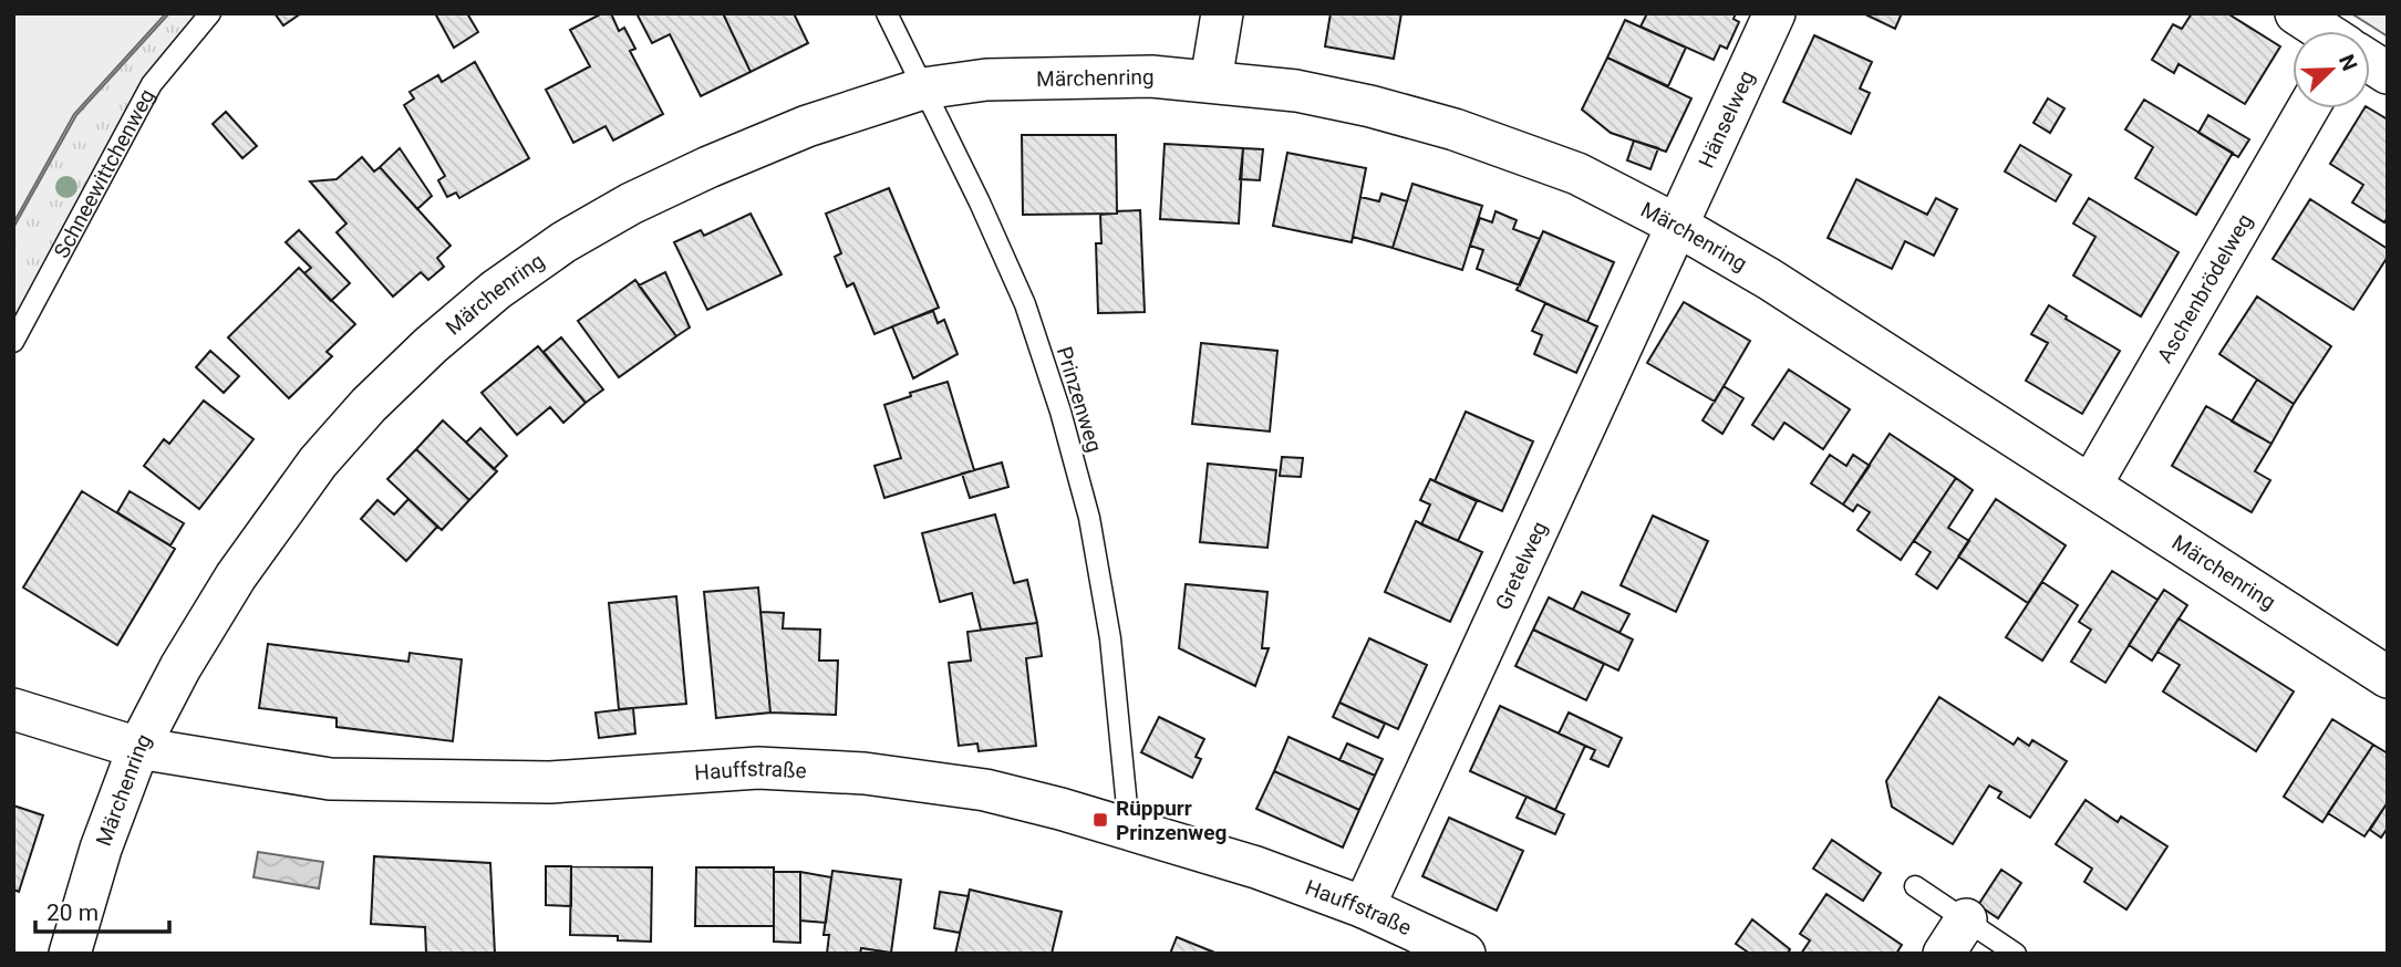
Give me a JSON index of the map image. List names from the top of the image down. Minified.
{"streets":{"street":["Märchenring","Hänselweg","Aschenbrödelweg","Gretelweg","Hauffstraße"],"lane":["Schneewittchenweg","Prinzenweg"]},"crossings":[["Märchenring","Hänselweg"],["Märchenring","Aschenbrödelweg"],["Märchenring","Prinzenweg"],["Märchenring","Gretelweg"],["Märchenring","Hauffstraße"],["Hänselweg","Gretelweg"],["Prinzenweg","Hauffstraße"],["Gretelweg","Hauffstraße"]],"places":{"transit":["Rüppurr Prinzenweg"]},"scale_bar":"20 m","north":"top right"}
